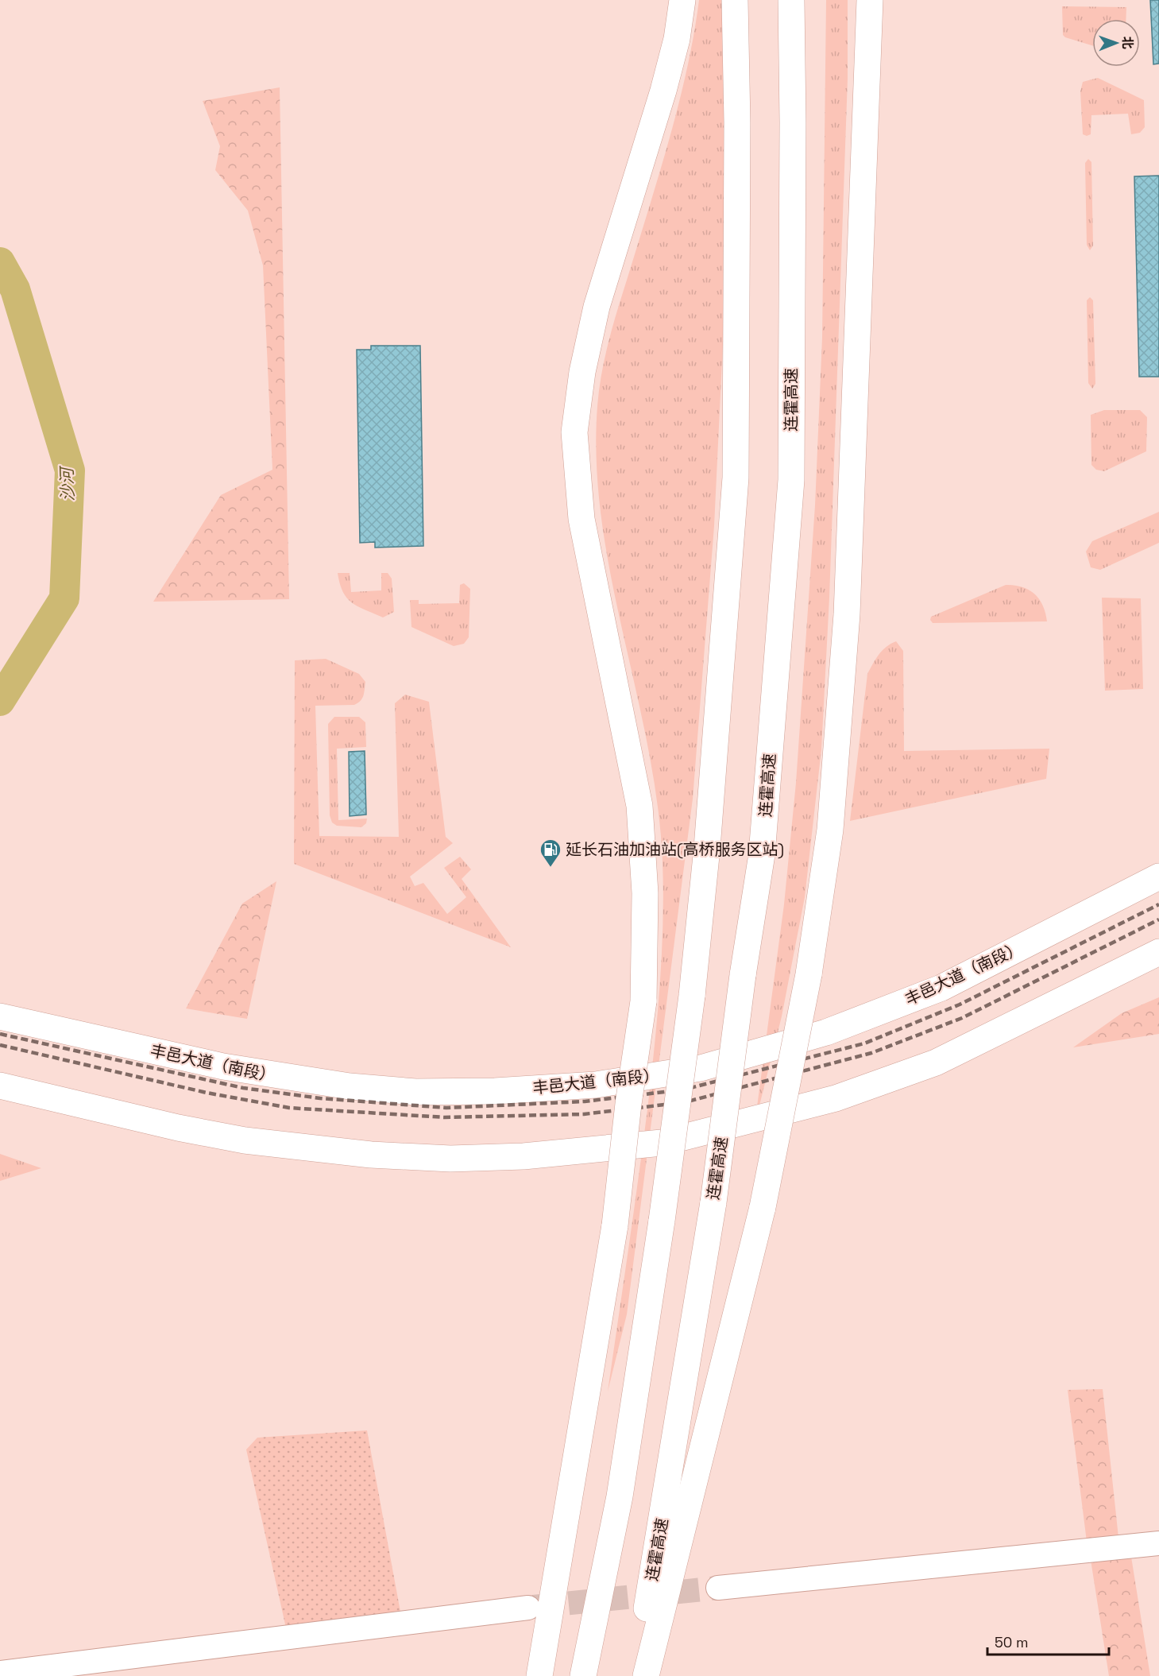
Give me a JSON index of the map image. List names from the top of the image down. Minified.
{"streets":{"main road":["连霍高速","丰邑大道（南段）"]},"water":["沙河"],"places":{"fuel station":["延长石油加油站(高桥服务区站)"]},"scale_bar":"50 m","north":"right"}
